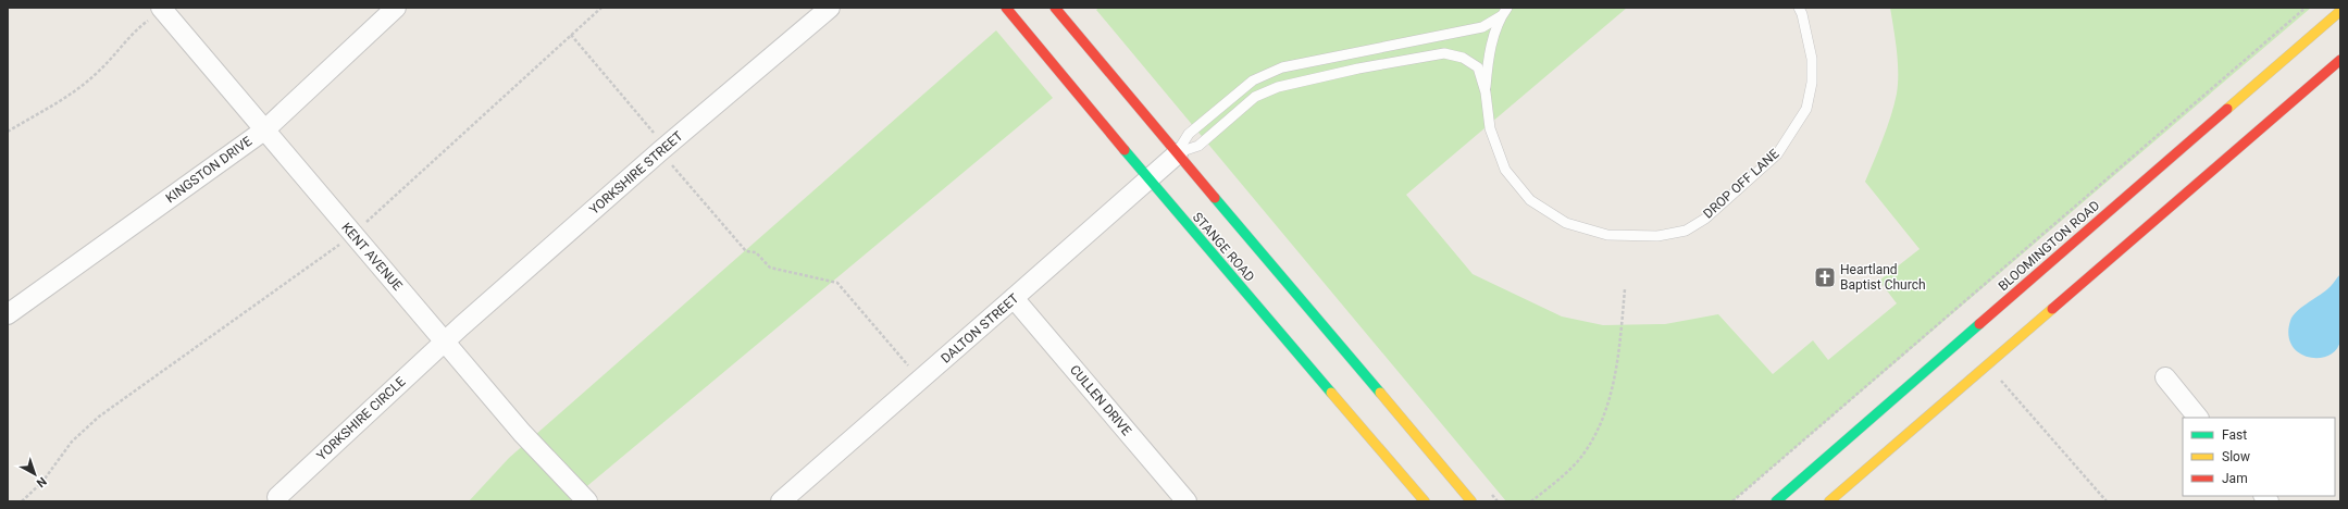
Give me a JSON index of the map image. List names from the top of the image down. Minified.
{"streets":{"main road":["BLOOMINGTON ROAD","STANGE ROAD"],"street":["KINGSTON DRIVE","YORKSHIRE STREET","KENT AVENUE","DALTON STREET","CULLEN DRIVE","YORKSHIRE CIRCLE"],"lane":["DROP OFF LANE"]},"crossings":[["KINGSTON DRIVE","KENT AVENUE"],["YORKSHIRE STREET","KENT AVENUE"],["YORKSHIRE STREET","YORKSHIRE CIRCLE"],["STANGE ROAD","DALTON STREET"],["KENT AVENUE","YORKSHIRE CIRCLE"],["DALTON STREET","CULLEN DRIVE"]],"places":{"church":["Heartland Baptist Church"]},"legend":["Fast","Slow","Jam"],"north":"bottom right"}
